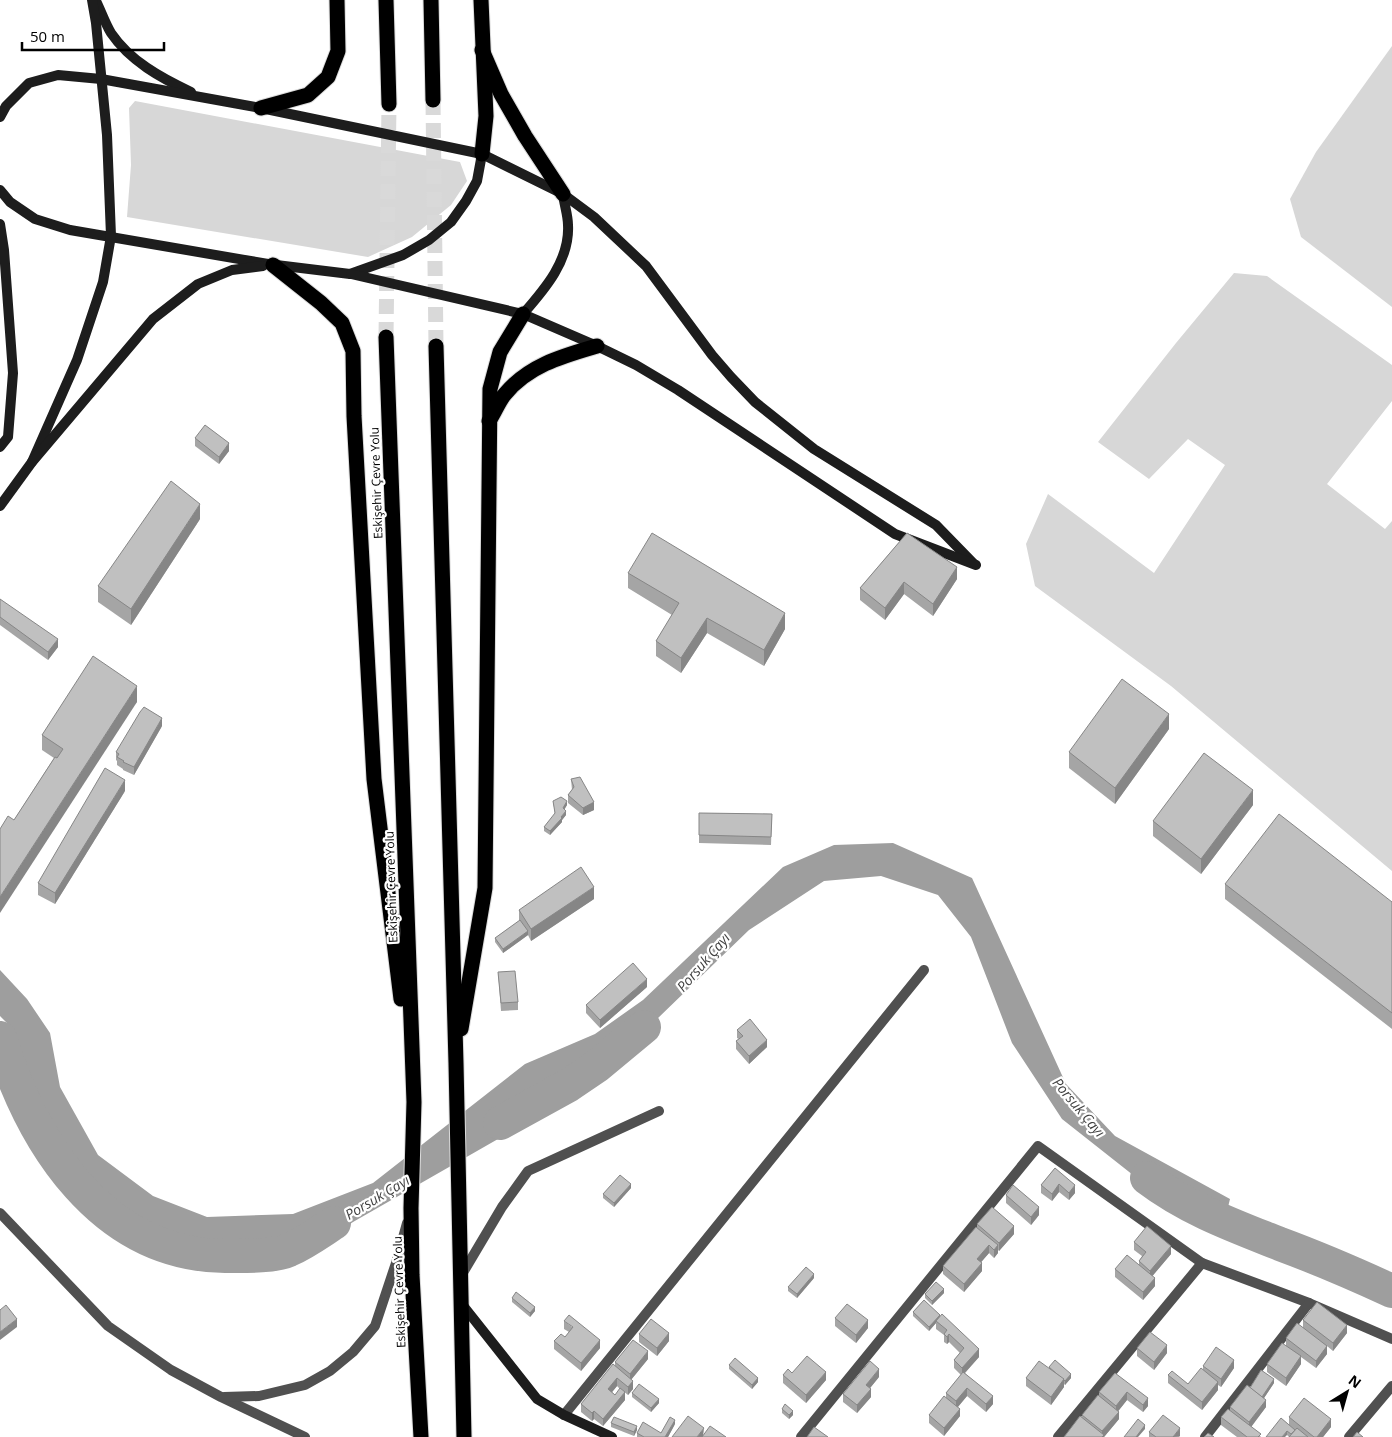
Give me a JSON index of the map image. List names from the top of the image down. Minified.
{"streets":{"highway":["Eskişehir Çevre Yolu"]},"water":["Porsuk Çayı"],"scale_bar":"50 m","north":"top right"}
